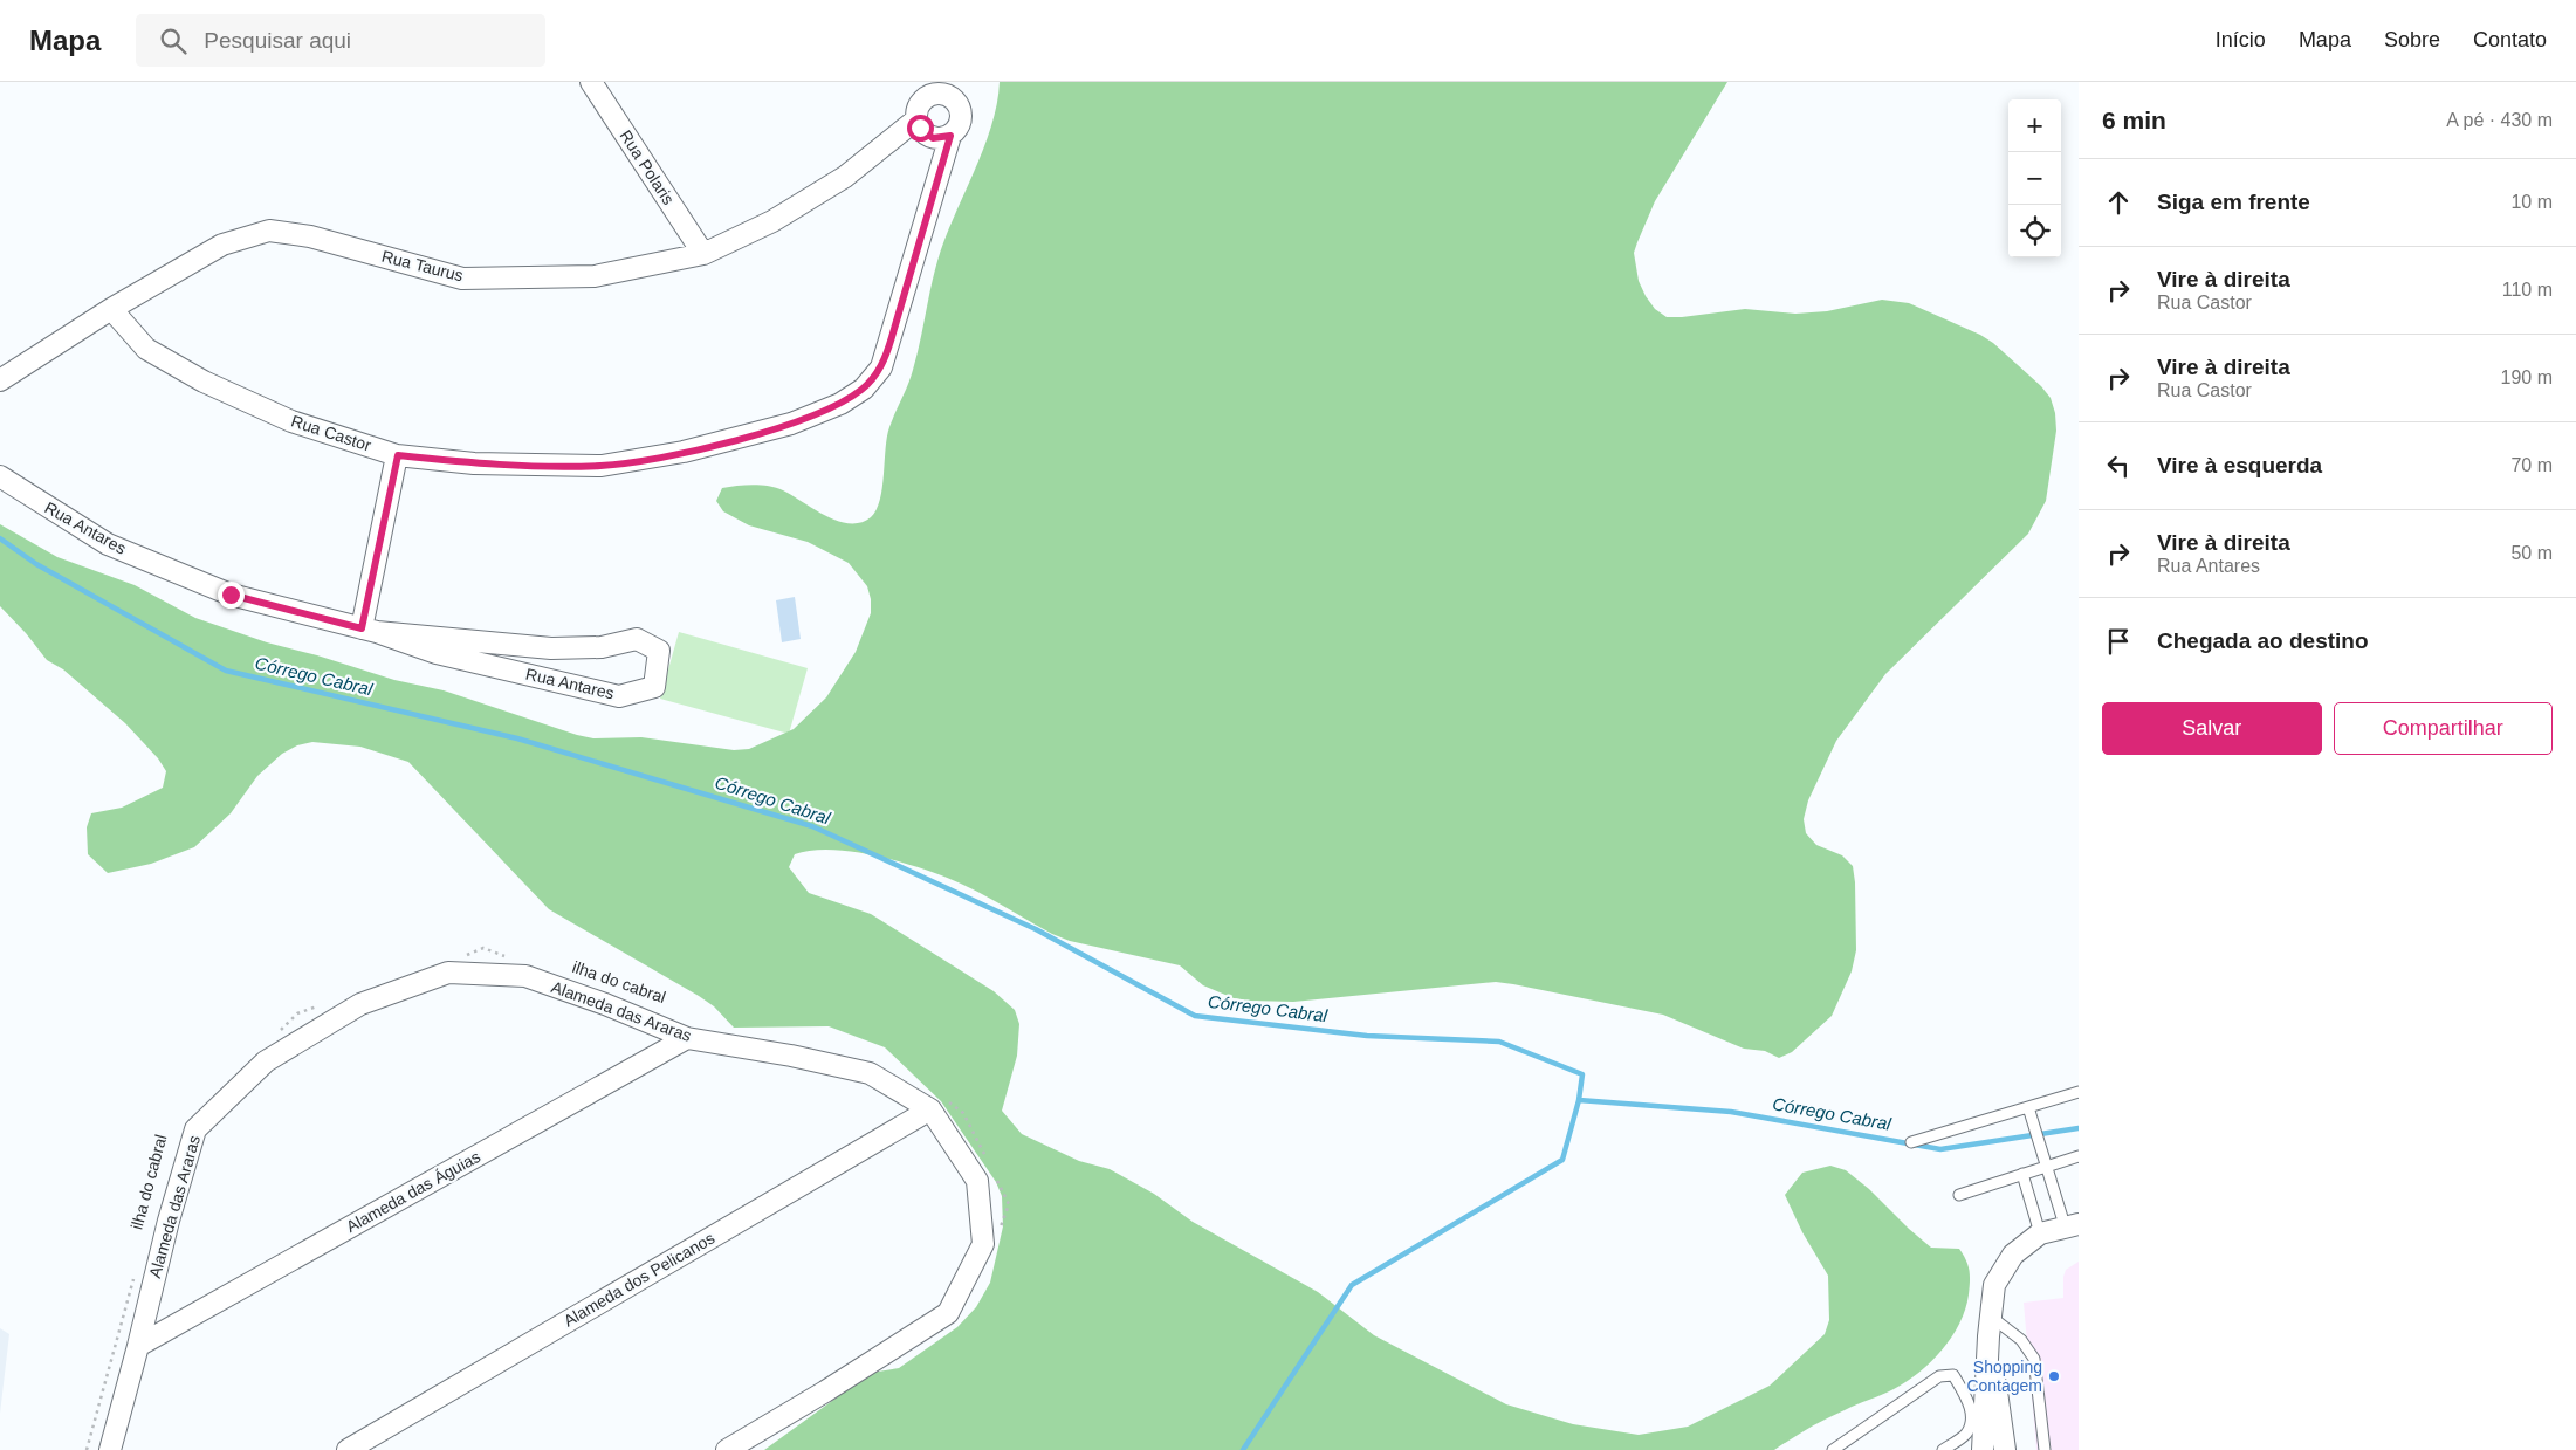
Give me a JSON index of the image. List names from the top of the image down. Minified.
{"streets":{"street":["Rua Polaris","Rua Taurus","Rua Castor","Rua Antares","Alameda das Araras","Alameda das Águias","Alameda dos Pelicanos"]},"crossings":[["Rua Polaris","Rua Taurus"],["Rua Taurus","Rua Castor"],["Alameda das Araras","Alameda das Águias"],["Alameda das Araras","Alameda dos Pelicanos"]],"water":["Córrego Cabral"],"places":["Shopping Contagem"],"page":{"header":"Mapa","search":"Pesquisar aqui","nav":["Início","Mapa","Sobre","Contato"],"heading":["6 min","A pé · 430 m"],"map_buttons":["+","−"],"list":[["Siga em frente","10 m"],["Vire à direita","Rua Castor","110 m"],["Vire à direita","Rua Castor","190 m"],["Vire à esquerda","70 m"],["Vire à direita","Rua Antares","50 m"],"Chegada ao destino"],"buttons":["Salvar","Compartilhar"]}}
